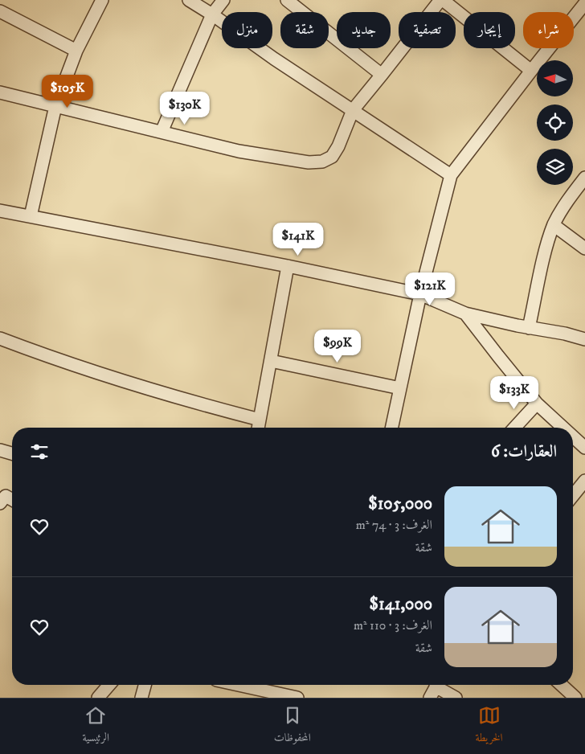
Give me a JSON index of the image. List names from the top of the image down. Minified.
{"north":"left","page":{"chip":["شراء","إيجار","تصفية","جديد","شقة","منزل"],"price":["$105K","$130K","$141K","$121K","$99K","$133K"],"heading":"العقارات: 6","list":[{"name":"$105,000","note":"الغرف: 3 · 74 m² · شقة"},{"name":"$141,000","note":"الغرف: 3 · 110 m² · شقة"}],"tabs":["الخريطة","المحفوظات","الرئيسية"]}}
